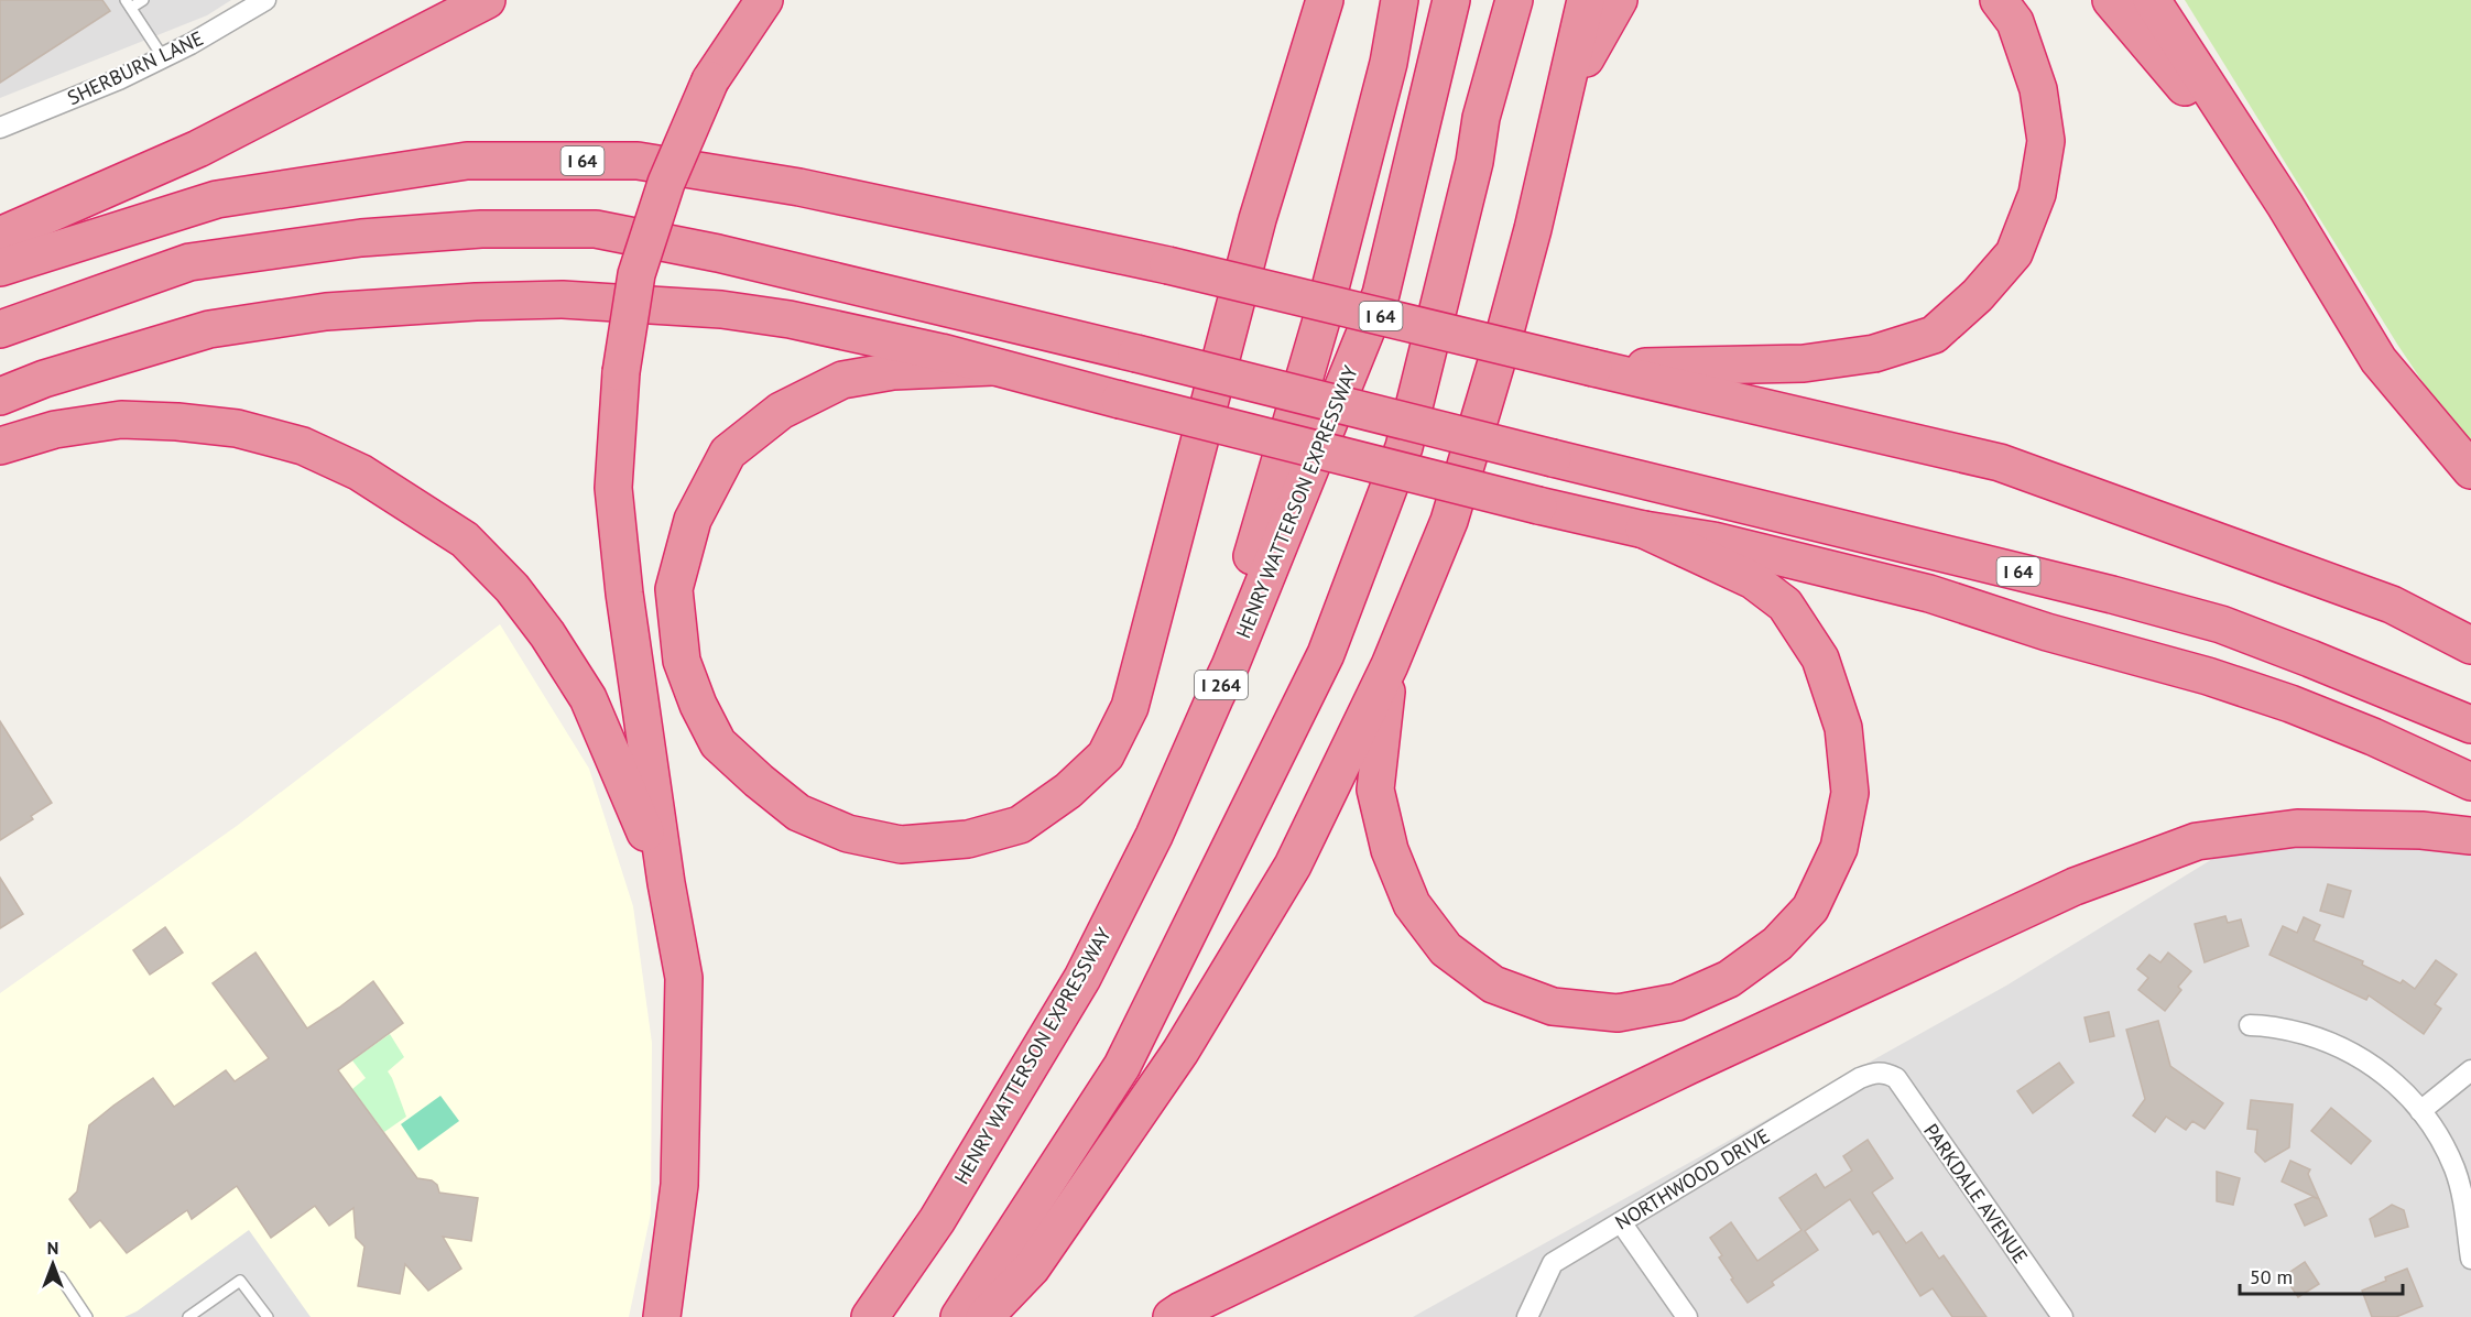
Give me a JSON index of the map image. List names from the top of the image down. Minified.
{"streets":{"highway":["I 64","HENRY WATTERSON EXPRESSWAY","I 264"],"street":["SHERBURN LANE","NORTHWOOD DRIVE","PARKDALE AVENUE"]},"crossings":[["NORTHWOOD DRIVE","PARKDALE AVENUE"]],"scale_bar":"50 m","north":"top"}
